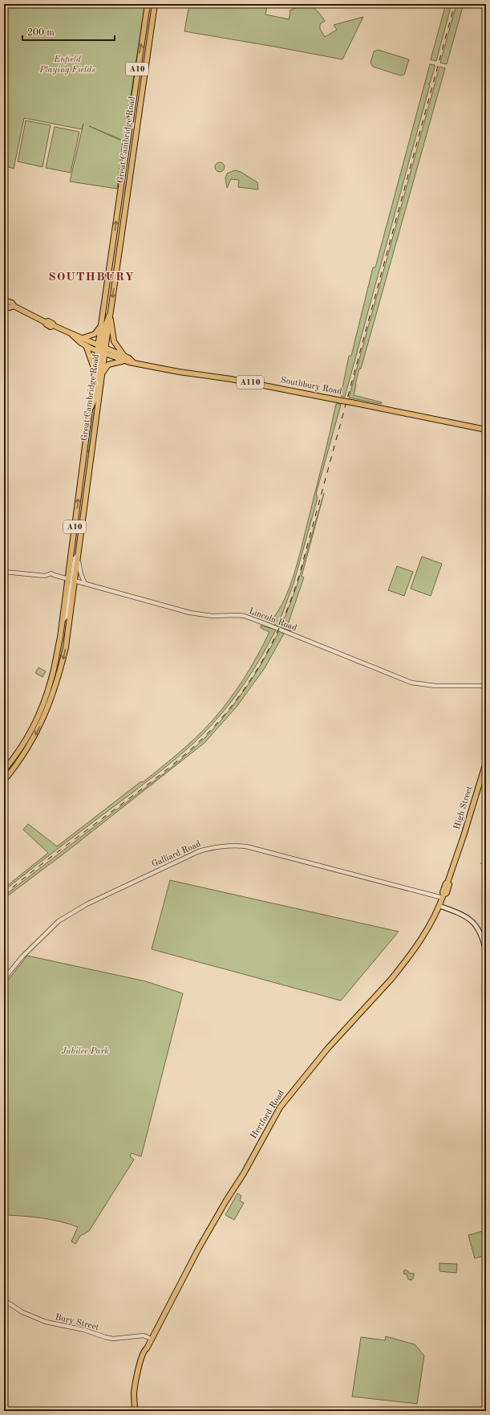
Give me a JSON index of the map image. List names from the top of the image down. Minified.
{"streets":{"main road":["A10","Great Cambridge Road","A110","Southbury Road","High Street","Hertford Road"],"street":["Lincoln Road","Galliard Road","Bury Street"]},"crossings":[["A10","Great Cambridge Road"],["A10","Southbury Road"],["A10","Lincoln Road"],["Great Cambridge Road","A110"],["Great Cambridge Road","Southbury Road"],["Great Cambridge Road","Lincoln Road"],["A110","Southbury Road"],["High Street","Hertford Road"],["Galliard Road","Hertford Road"],["Hertford Road","Bury Street"]],"districts":["SOUTHBURY"],"parks":["Enfield Playing Fields","Jubilee Park"],"scale_bar":"200 m"}
